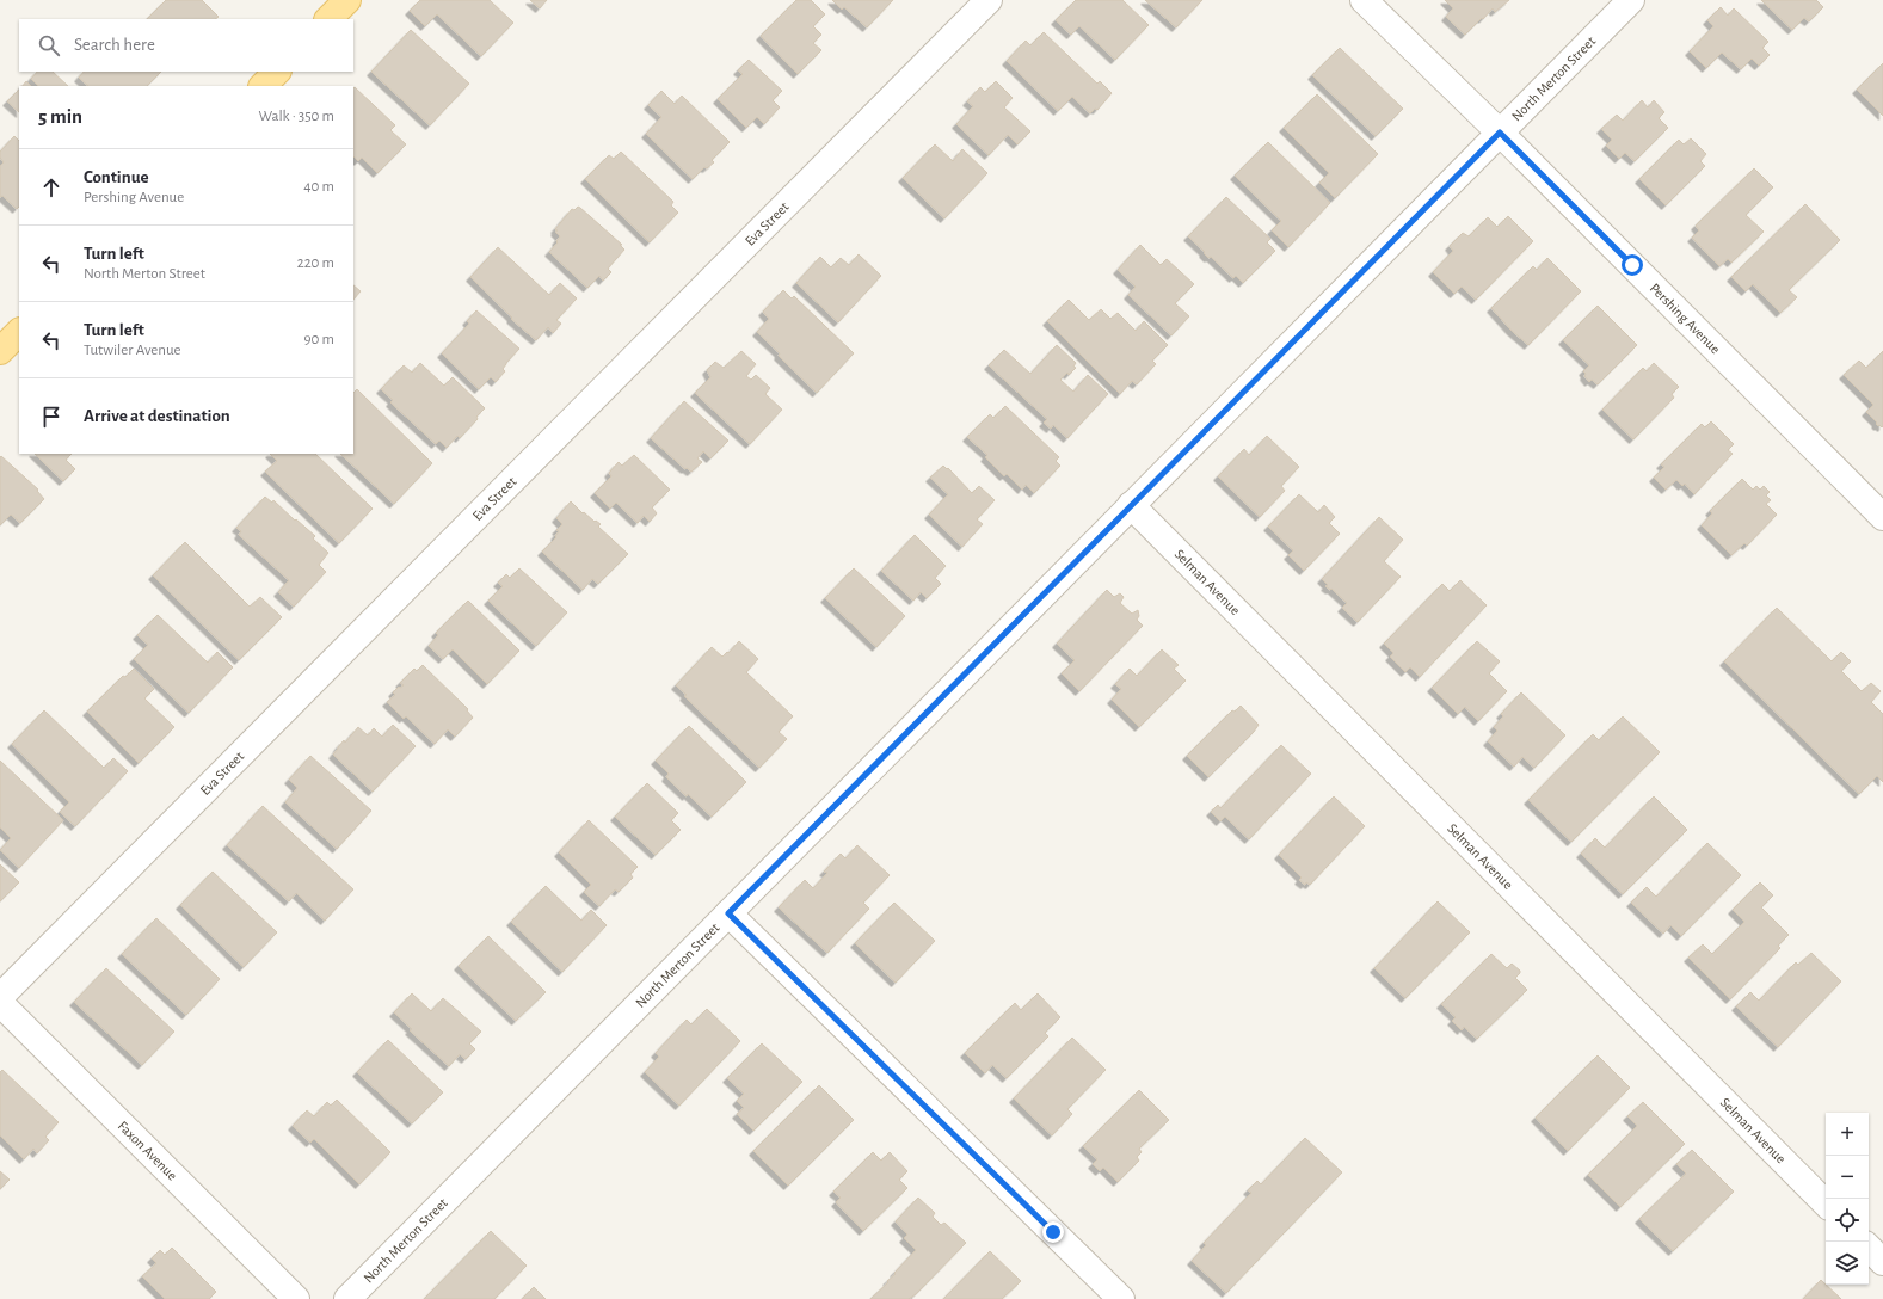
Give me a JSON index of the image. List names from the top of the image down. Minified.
{"streets":{"street":["North Merton Street","Eva Street","Pershing Avenue","Selman Avenue","Faxon Avenue"]},"crossings":[["North Merton Street","Pershing Avenue"],["North Merton Street","Selman Avenue"]],"page":{"search":"Search here","heading":["5 min","Walk · 350 m"],"list":[["Continue","Pershing Avenue","40 m"],["Turn left","North Merton Street","220 m"],["Turn left","Tutwiler Avenue","90 m"],"Arrive at destination"],"map_buttons":["+","−"]}}
